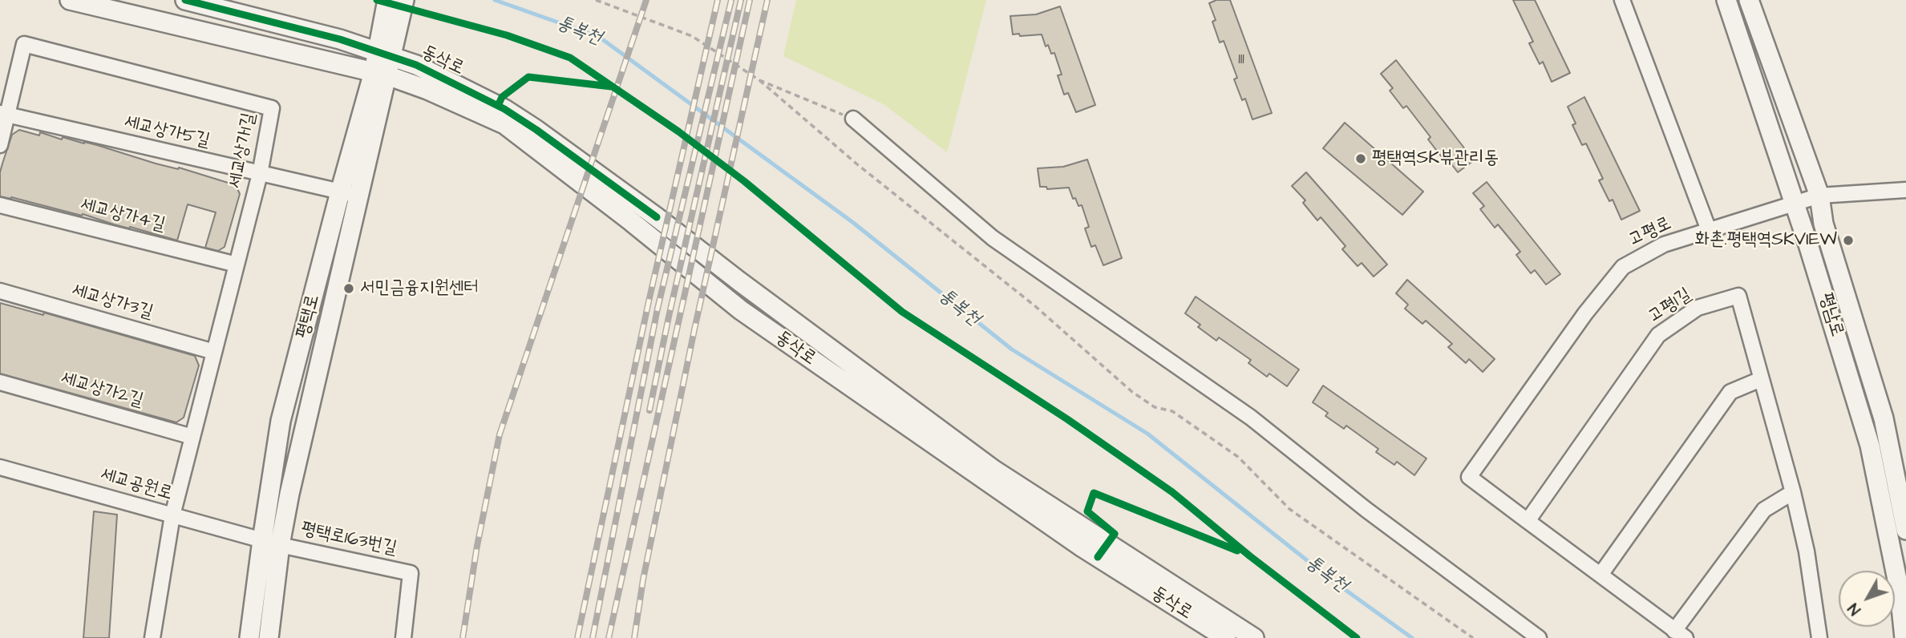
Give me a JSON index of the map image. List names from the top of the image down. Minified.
{"streets":{"street":["동삭로","세교상가5길","세교상가1길","세교상가4길","고평로","세교상가3길","고평1길","평남로","평택로","세교상가2길","세교공원로","평택로163번길"]},"crossings":[["동삭로","평택로"],["세교상가5길","세교상가1길"],["세교상가5길","평택로"],["세교상가1길","세교상가4길"],["세교상가1길","세교상가3길"],["세교상가1길","세교상가2길"],["세교상가1길","세교공원로"],["고평로","고평1길"],["고평로","평남로"],["평택로","세교공원로"],["평택로","평택로163번길"]],"water":["통복천"],"places":["평택역SK뷰관리동","화촌.평택역SKVIEW","서민금융지원센터"],"house_numbers":["111"],"north":"bottom left"}
